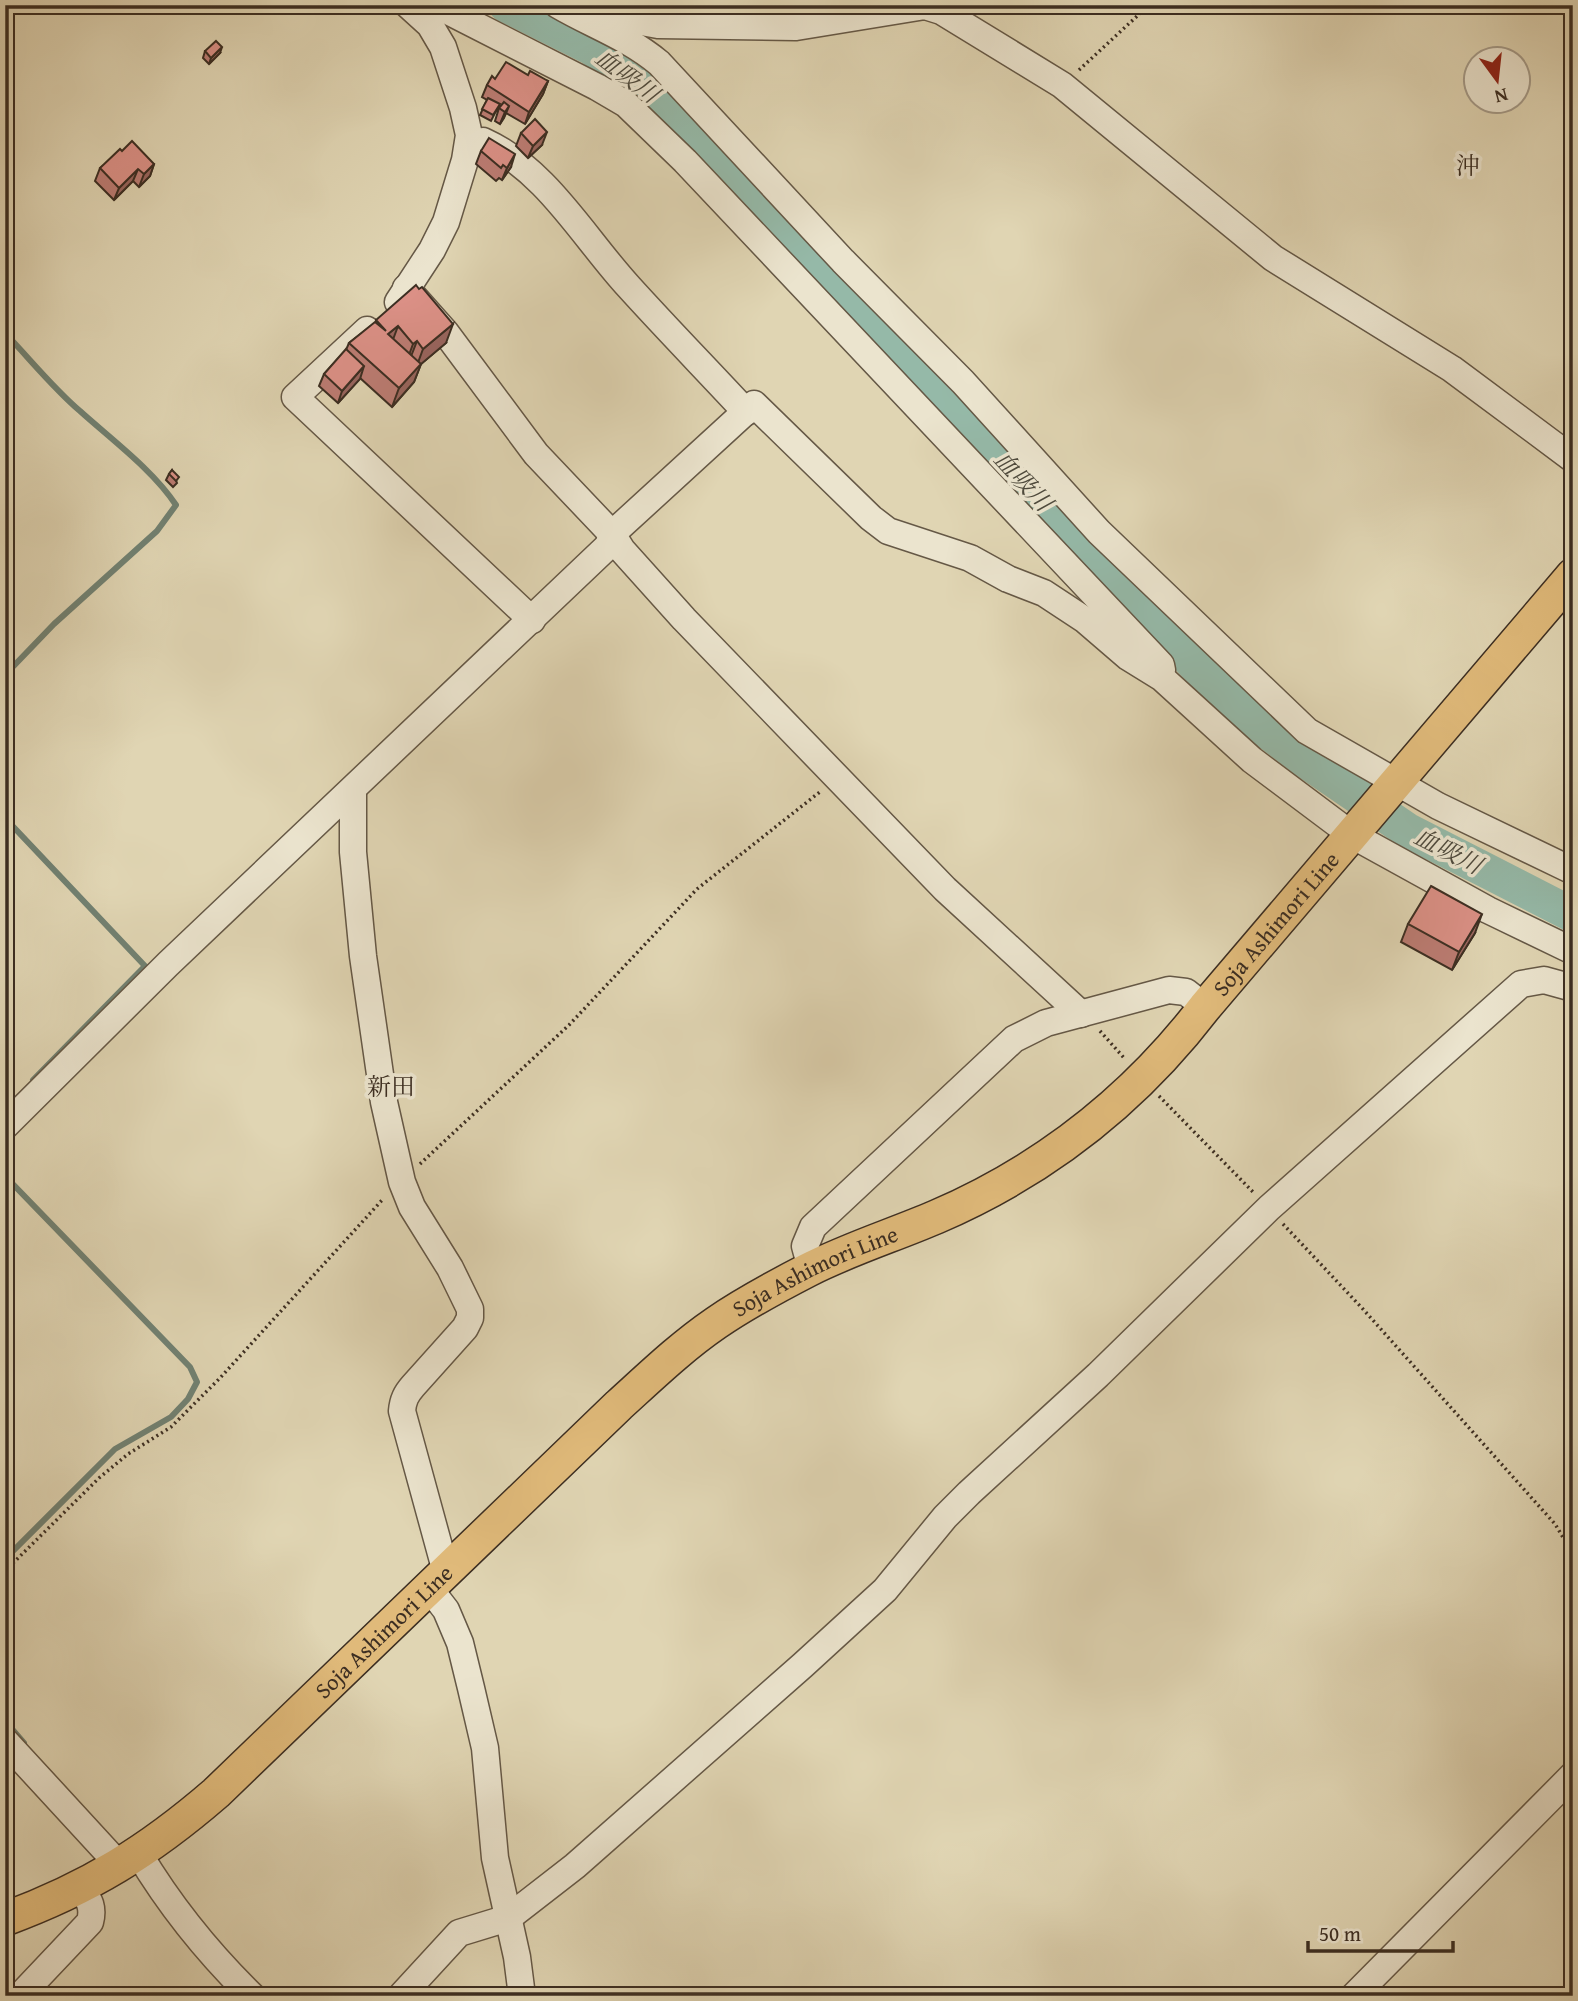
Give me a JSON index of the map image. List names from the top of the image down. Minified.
{"streets":{"main road":["Soja Ashimori Line"]},"districts":["沖","新田"],"water":["血吸川"],"scale_bar":"50 m","north":"bottom"}
